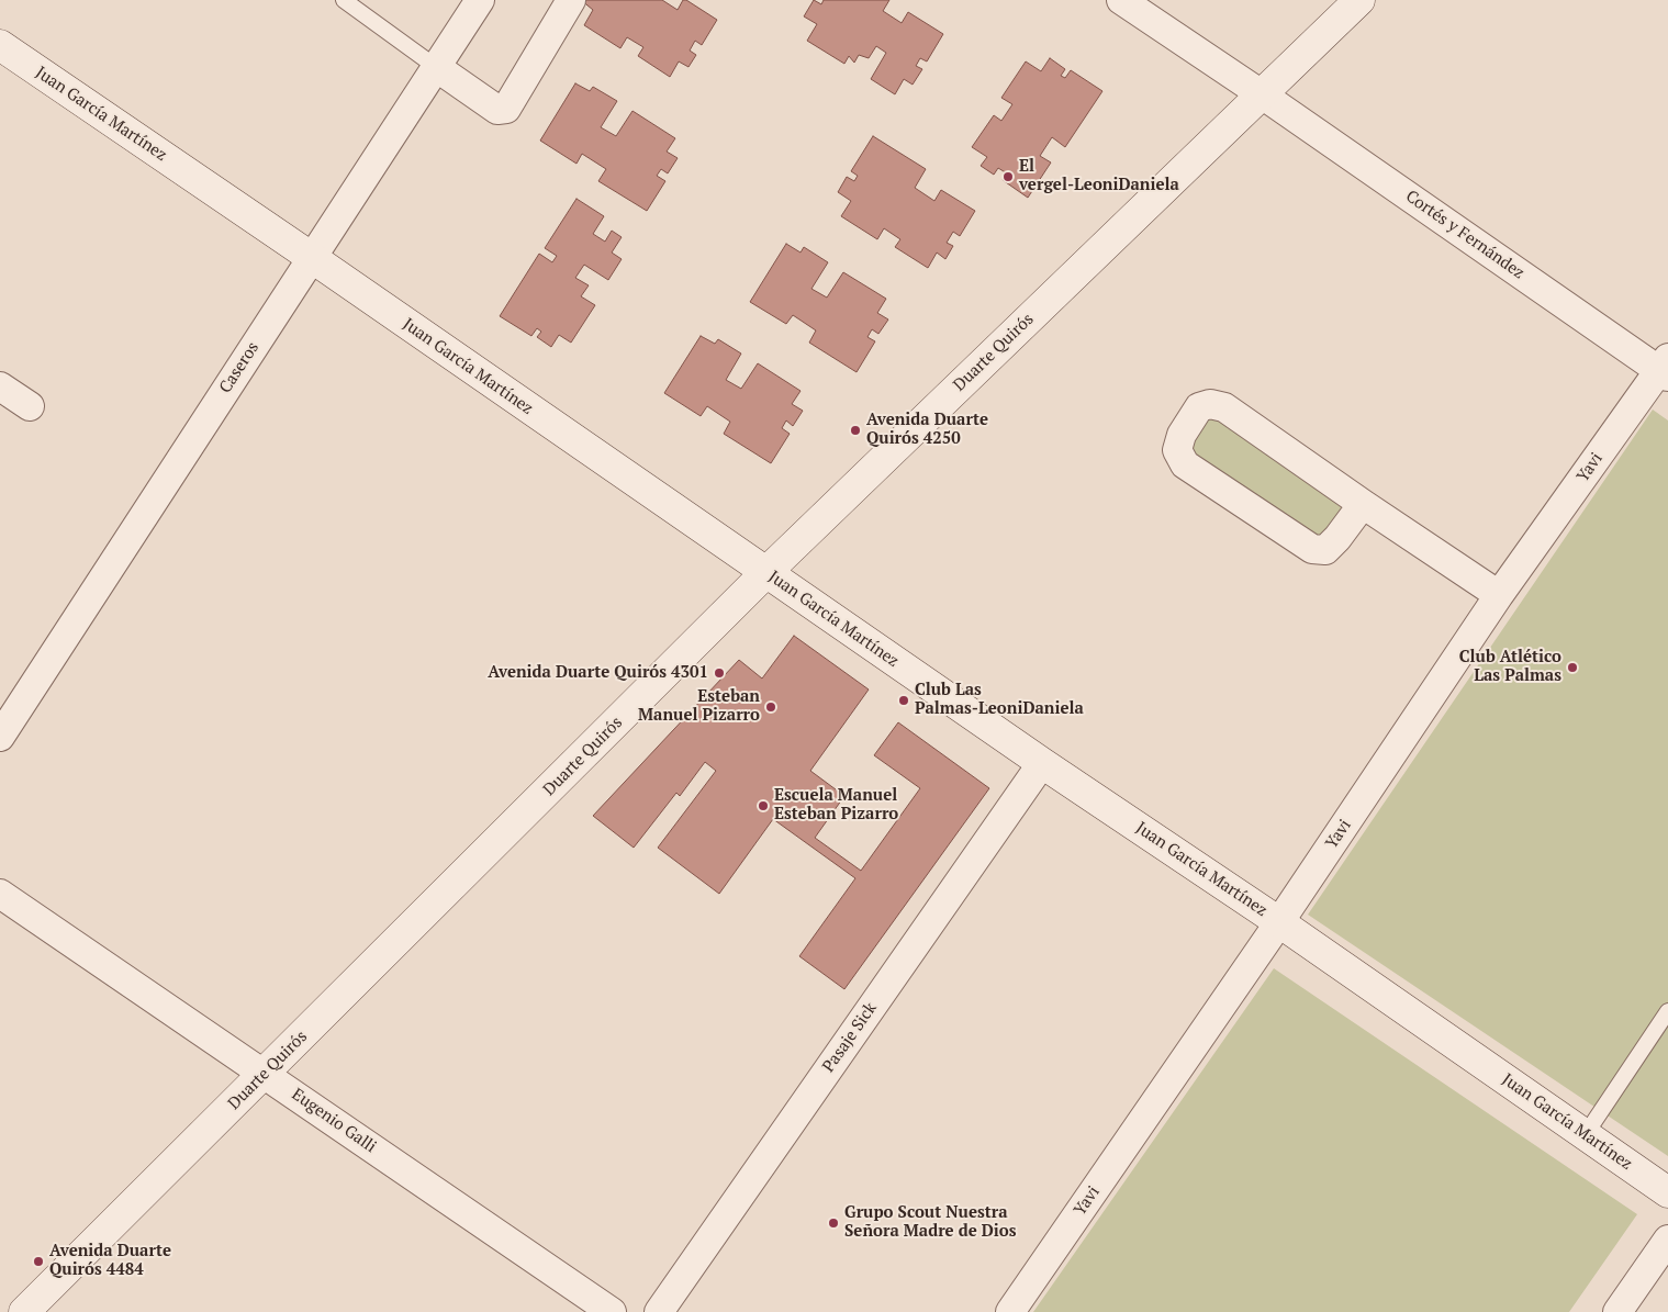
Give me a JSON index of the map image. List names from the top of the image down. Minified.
{"streets":{"main road":["Juan García Martínez","Duarte Quirós"],"street":["Cortés y Fernández","Caseros","Yavi","Pasaje Sick","Eugenio Galli"]},"crossings":[["Juan García Martínez","Duarte Quirós"],["Juan García Martínez","Caseros"],["Juan García Martínez","Yavi"],["Juan García Martínez","Pasaje Sick"],["Cortés y Fernández","Duarte Quirós"],["Cortés y Fernández","Yavi"],["Duarte Quirós","Eugenio Galli"]],"places":["El vergel-LeoniDaniela","Avenida Duarte Quirós 4250","Club Atlético Las Palmas","Avenida Duarte Quirós 4301","Club Las Palmas-LeoniDaniela","Esteban Manuel Pizarro","Escuela Manuel Esteban Pizarro","Grupo Scout Nuestra Señora Madre de Dios","Avenida Duarte Quirós 4484"]}
